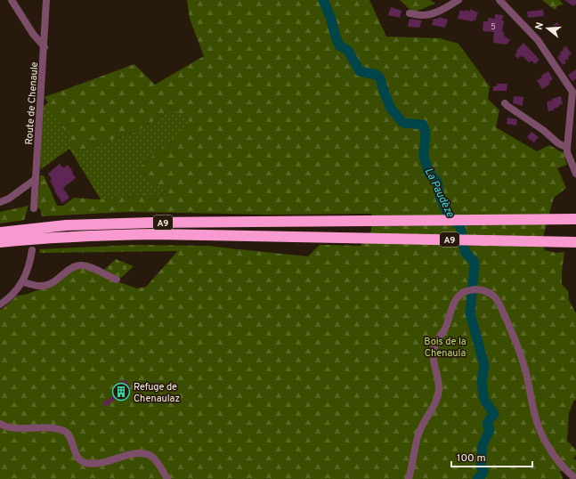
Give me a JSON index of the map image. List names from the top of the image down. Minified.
{"streets":{"highway":["A9"],"street":["Route de Chenaule"]},"water":["La Paudèze"],"parks":["Bois de la Chenaula"],"places":{"building":["Refuge de Chenaulaz"]},"house_numbers":["5"],"scale_bar":"100 m","north":"left"}
